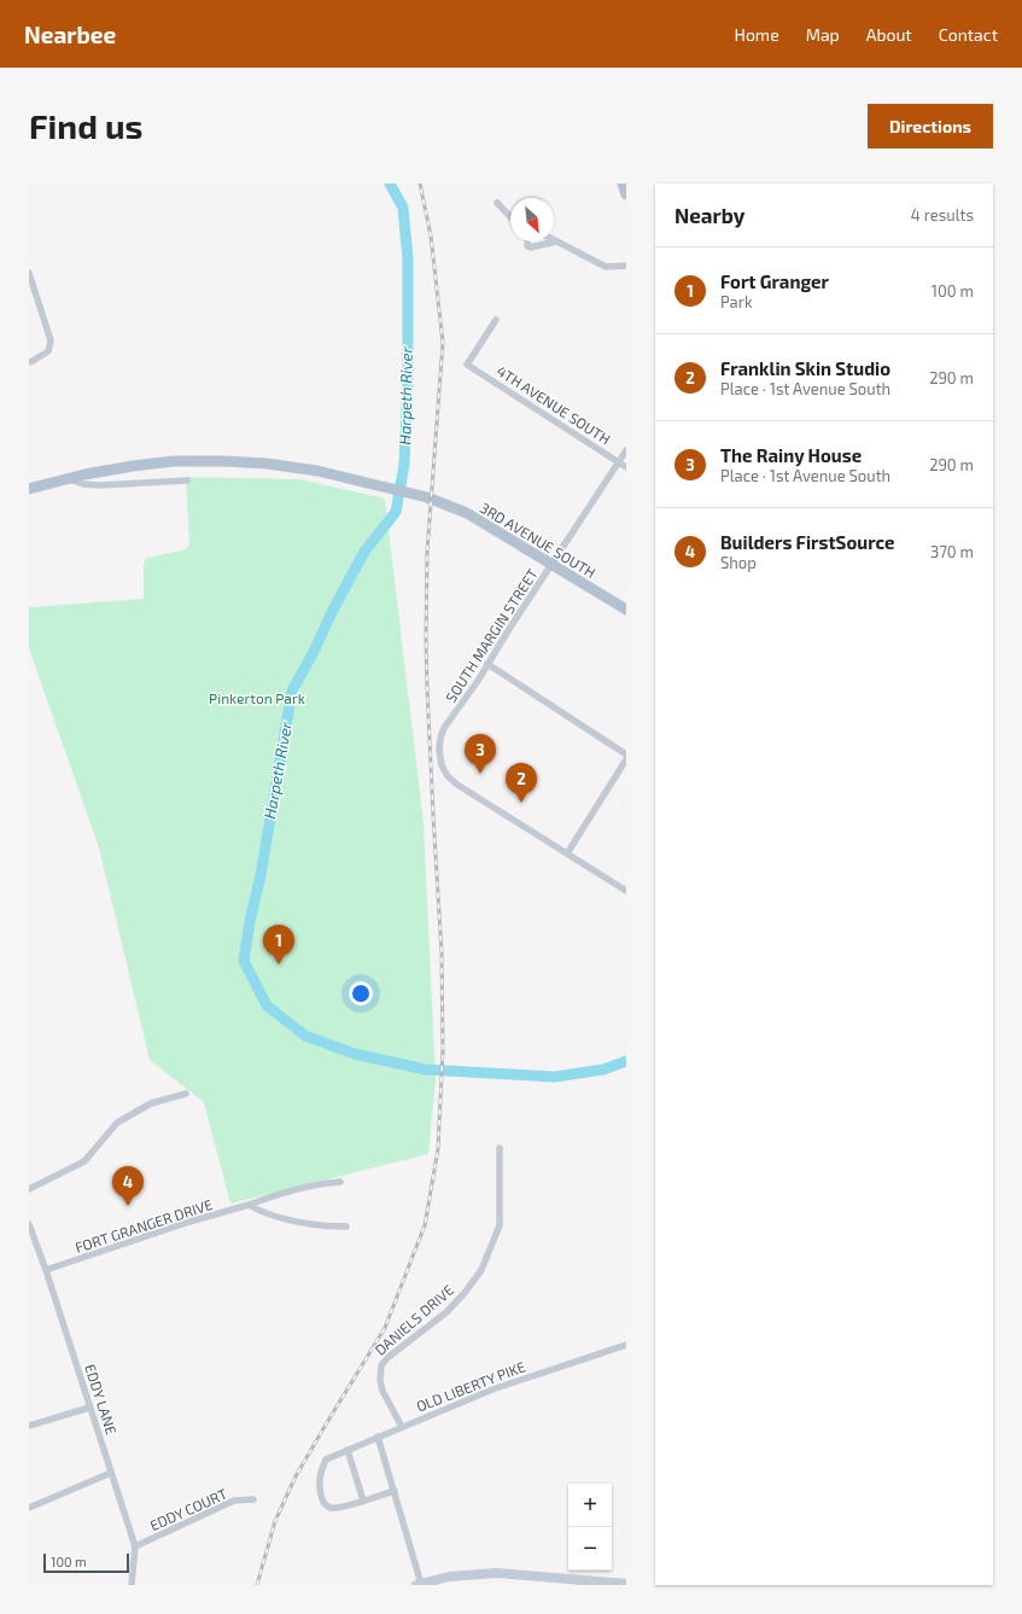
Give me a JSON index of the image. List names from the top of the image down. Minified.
{"streets":{"main road":["3RD AVENUE SOUTH"],"street":["4TH AVENUE SOUTH","SOUTH MARGIN STREET","FORT GRANGER DRIVE","DANIELS DRIVE","OLD LIBERTY PIKE","EDDY LANE","EDDY COURT"]},"crossings":[["4TH AVENUE SOUTH","SOUTH MARGIN STREET"],["3RD AVENUE SOUTH","SOUTH MARGIN STREET"],["FORT GRANGER DRIVE","EDDY LANE"],["DANIELS DRIVE","OLD LIBERTY PIKE"],["EDDY LANE","EDDY COURT"]],"water":["Harpeth River"],"parks":["Pinkerton Park"],"scale_bar":"100 m","north":"bottom right","page":{"header":"Nearbee","nav":["Home","Map","About","Contact"],"buttons":"Directions","title":"Find us","heading":["Nearby","4 results"],"list":[{"mark":"1","name":"Fort Granger","note":"Park","value":"100 m"},{"mark":"2","name":"Franklin Skin Studio","note":"Place · 1st Avenue South","value":"290 m"},{"mark":"3","name":"The Rainy House","note":"Place · 1st Avenue South","value":"290 m"},{"mark":"4","name":"Builders FirstSource","note":"Shop","value":"370 m"}],"pins":["3","2","1","4"],"map_buttons":["+","−"],"scale":"100 m"}}
